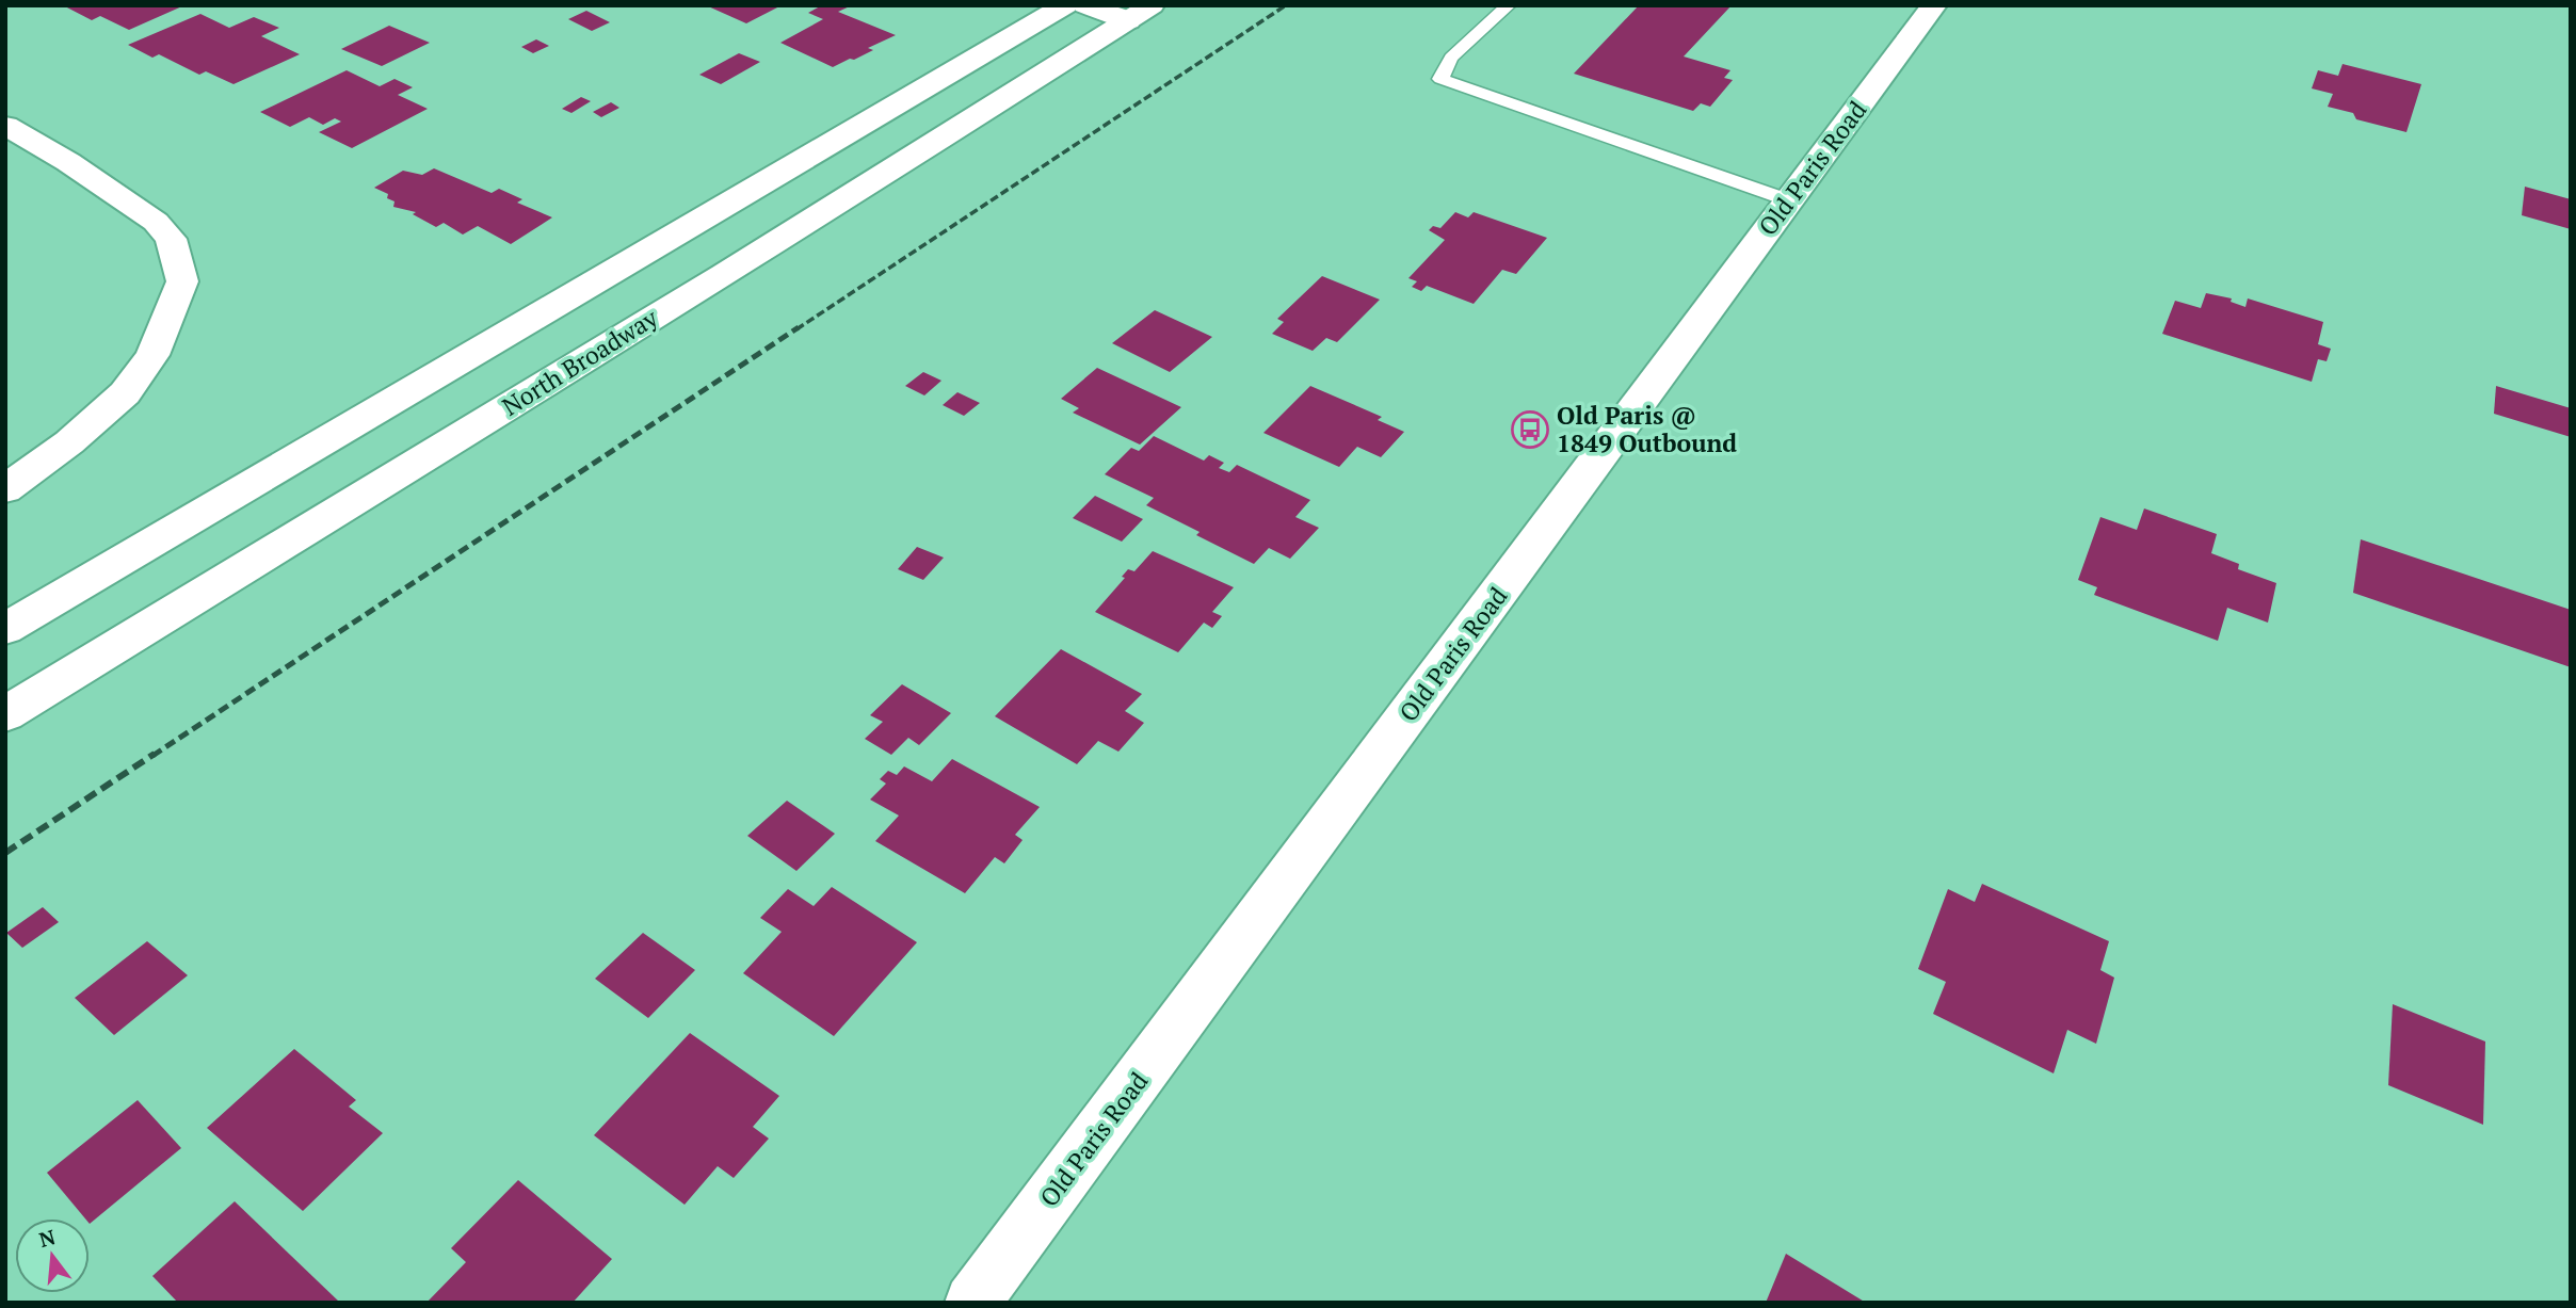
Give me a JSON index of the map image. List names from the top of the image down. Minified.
{"streets":{"main road":["Old Paris Road","North Broadway"]},"places":{"bus stop":["Old Paris @ 1849 Outbound"]},"north":"top"}
